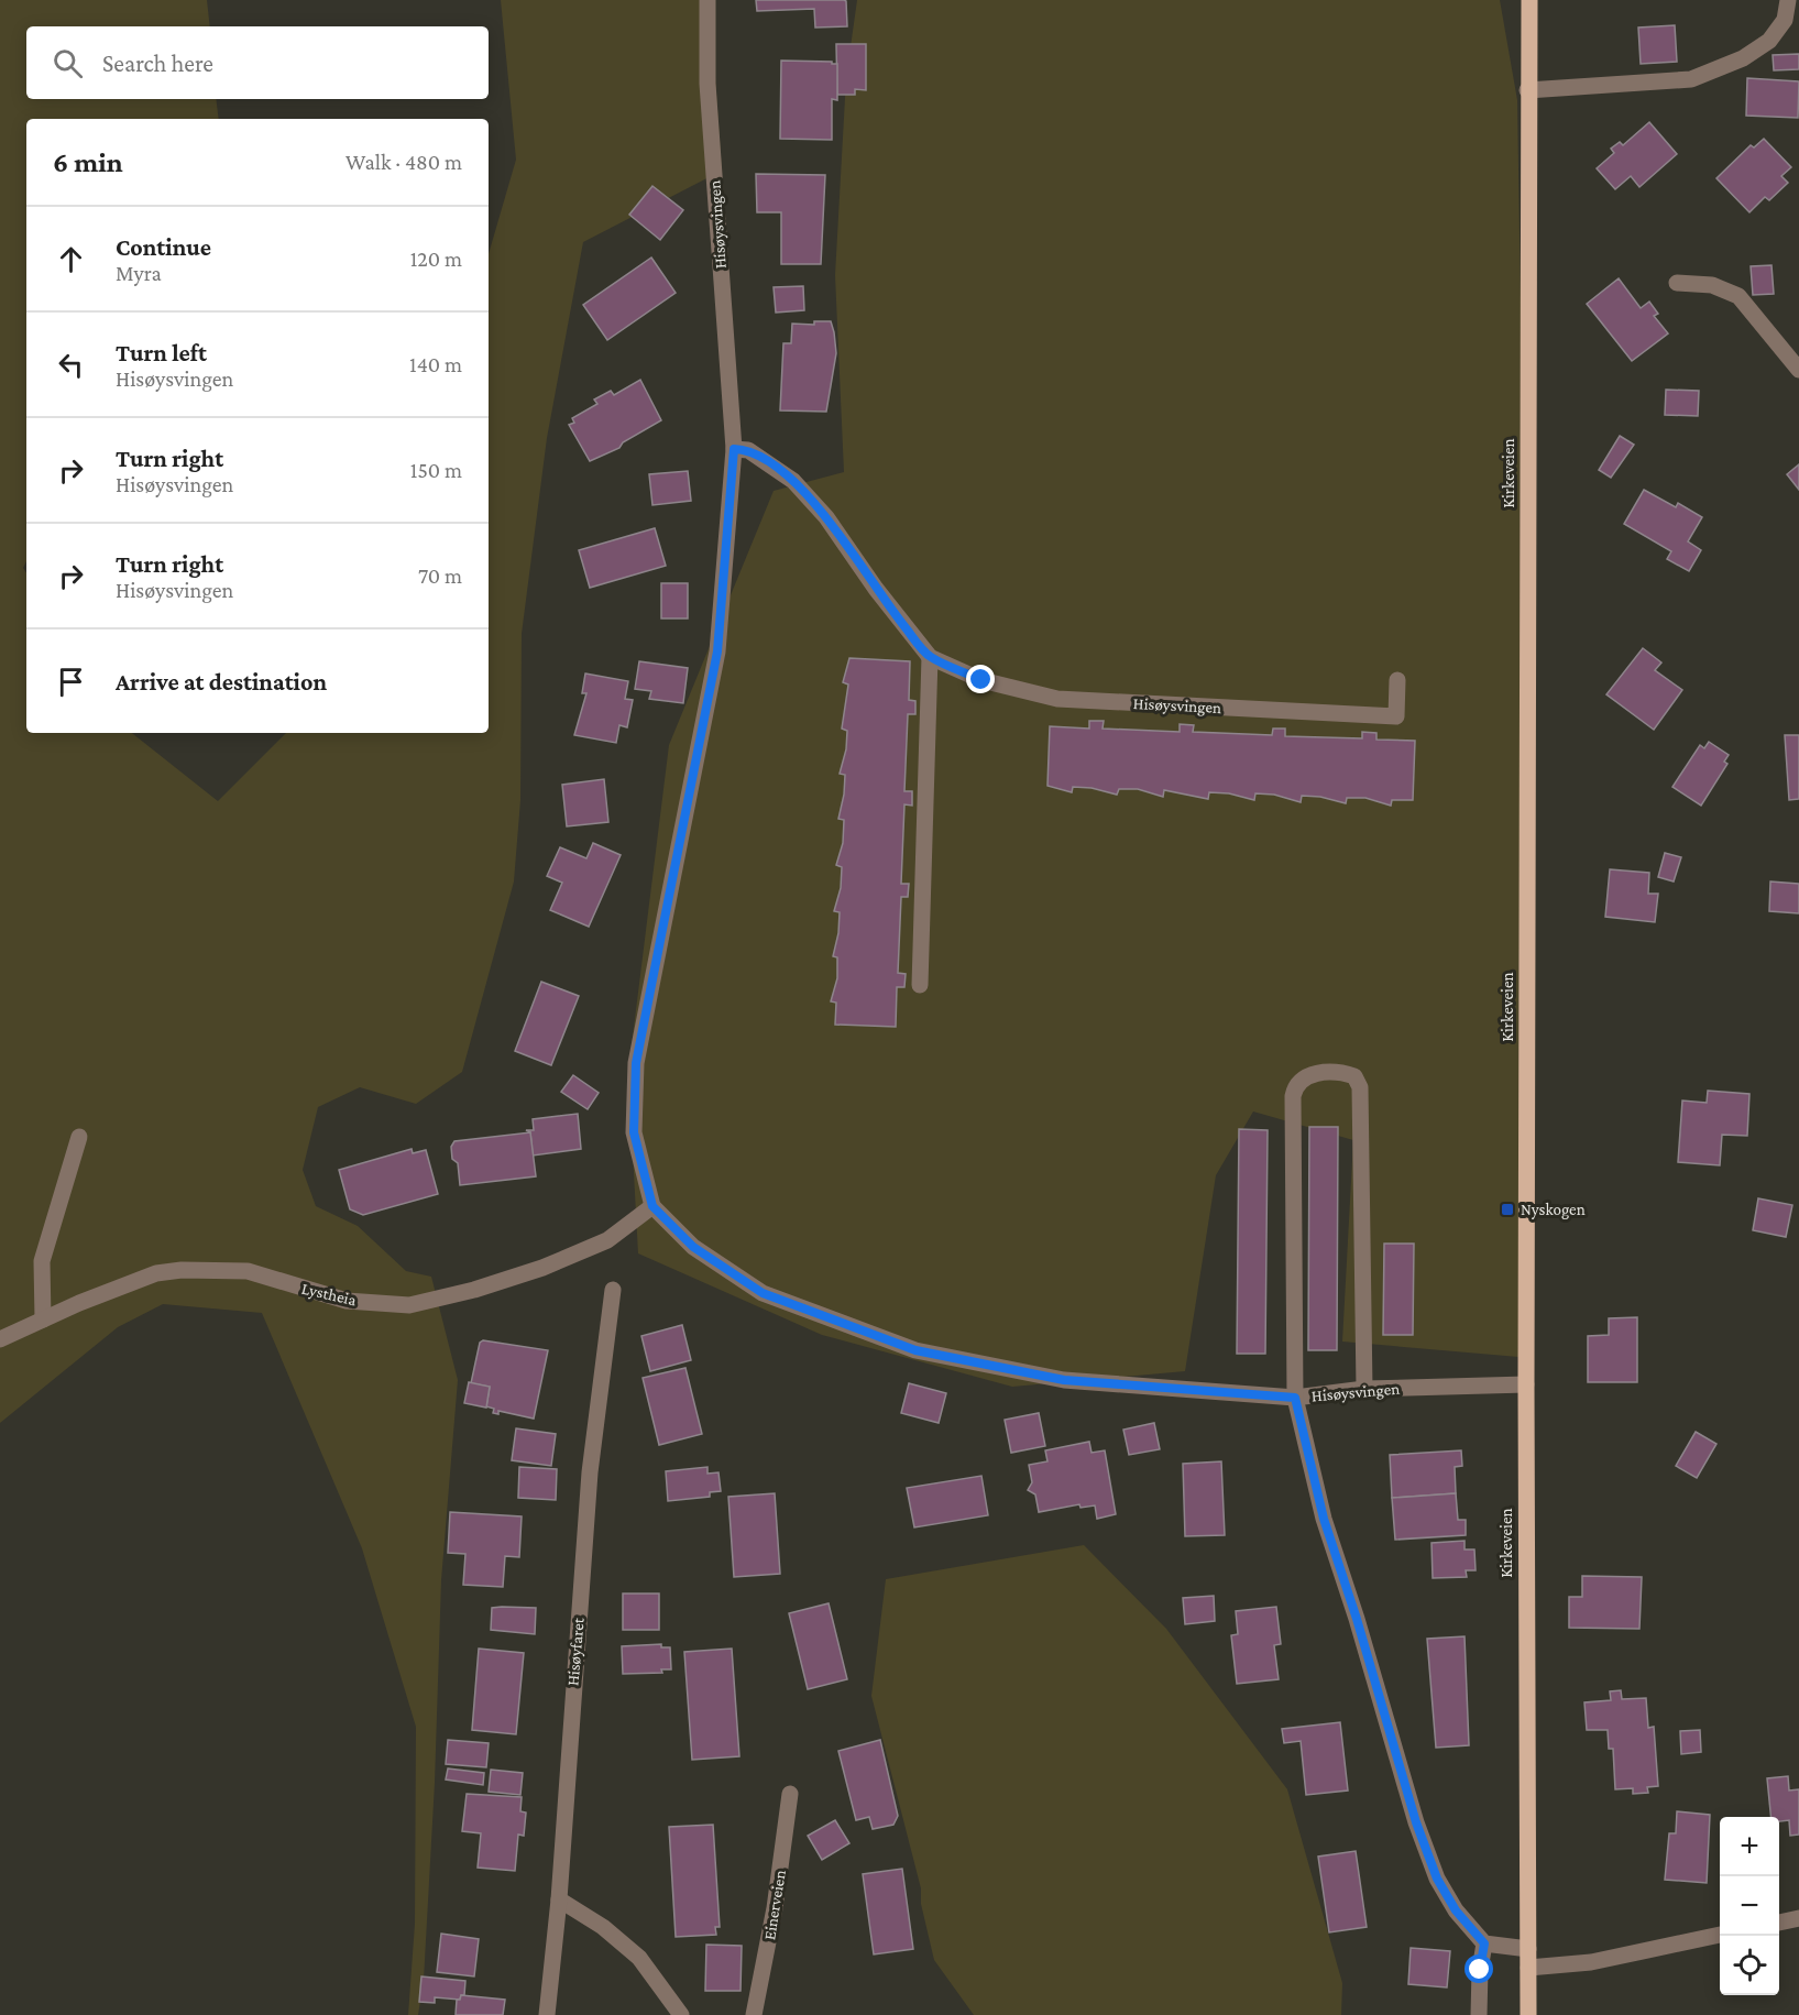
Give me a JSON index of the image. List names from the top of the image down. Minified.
{"streets":{"main road":["Kirkeveien"],"street":["Hisøysvingen","Lystheia","Hisøyfaret","Einerveien"]},"crossings":[["Hisøysvingen","Kirkeveien"],["Hisøysvingen","Lystheia"]],"places":{"transit":["Nyskogen"]},"page":{"search":"Search here","heading":["6 min","Walk · 480 m"],"list":[["Continue","Myra","120 m"],["Turn left","Hisøysvingen","140 m"],["Turn right","Hisøysvingen","150 m"],["Turn right","Hisøysvingen","70 m"],"Arrive at destination"],"map_buttons":["+","−"]}}
